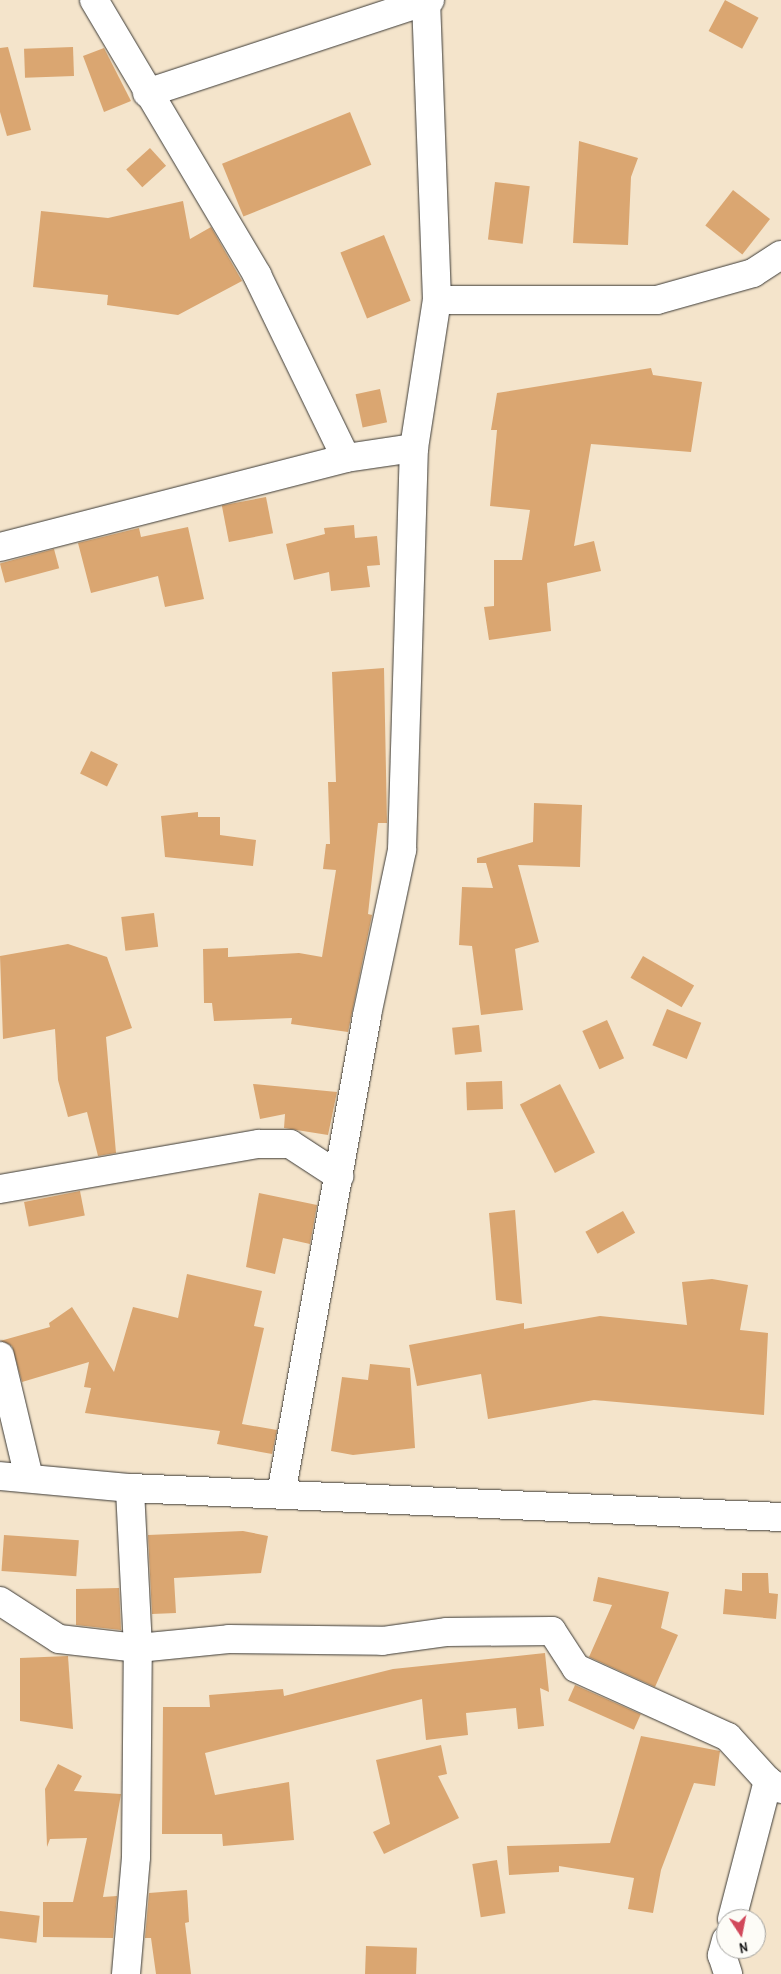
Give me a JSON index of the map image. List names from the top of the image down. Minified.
{"north":"bottom"}
